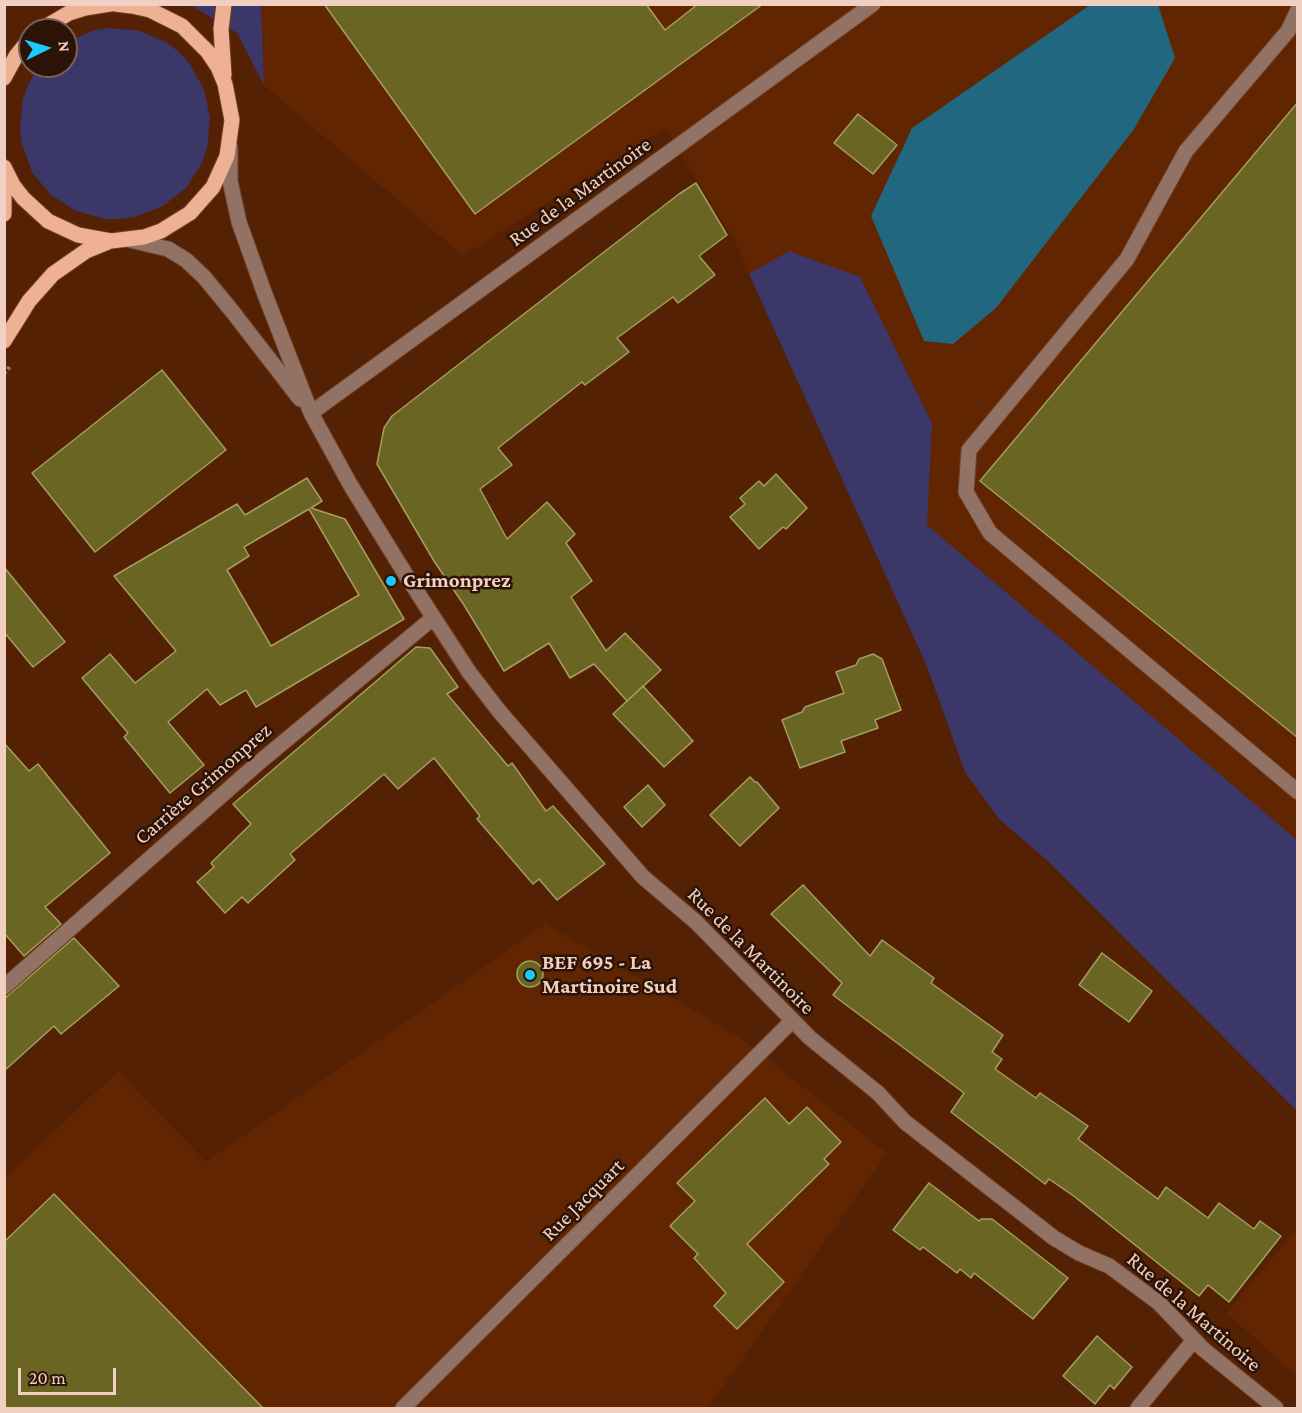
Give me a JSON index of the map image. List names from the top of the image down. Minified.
{"streets":{"street":["Rue de la Martinoire","Carrière Grimonprez","Rue Jacquart"]},"crossings":[["Rue de la Martinoire","Carrière Grimonprez"],["Rue de la Martinoire","Rue Jacquart"]],"places":["Grimonprez","BEF 695 - La Martinoire Sud"],"scale_bar":"20 m","north":"right"}
